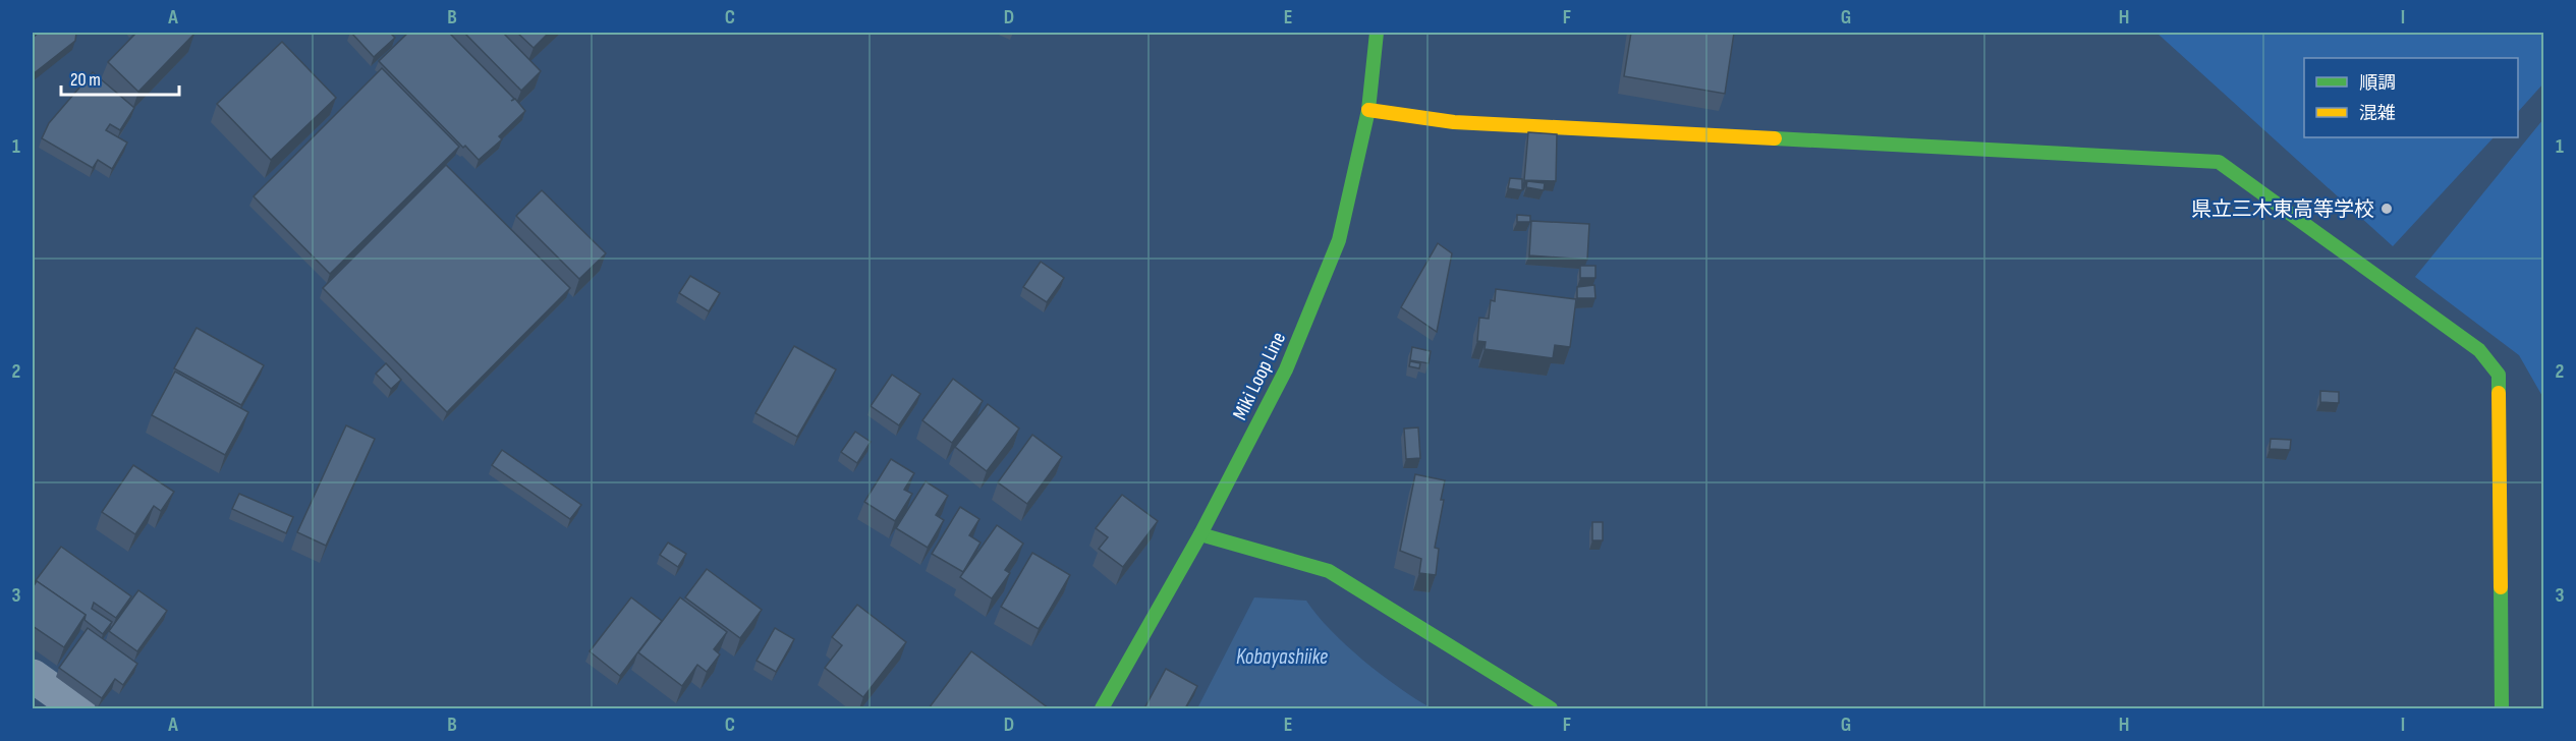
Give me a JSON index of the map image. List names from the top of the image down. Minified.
{"streets":{"street":["Miki Loop Line"]},"water":["Kobayashiike"],"places":["県立三木東高等学校"],"legend":["順調","混雑"],"scale_bar":"20 m","grid":{"columns":["A","B","C","D","E","F","G","H","I"],"rows":["1","2","3"]}}
